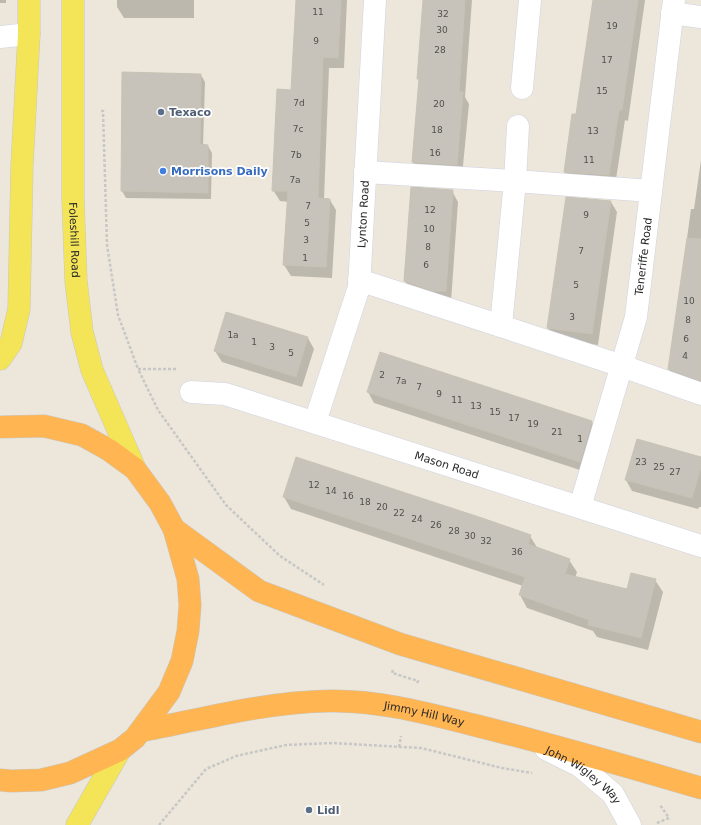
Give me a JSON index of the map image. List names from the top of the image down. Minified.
{"streets":{"highway":["Jimmy Hill Way"],"main road":["Foleshill Road"],"street":["Lynton Road","Teneriffe Road","Mason Road","John Wigley Way"]},"crossings":[["Lynton Road","Mason Road"],["Teneriffe Road","Mason Road"],["Jimmy Hill Way","John Wigley Way"]],"places":["Texaco","Morrisons Daily","Lidl"],"house_numbers":["11","32","19","30","9","28","17","15","7d","20","7c","18","13","16","7b","11","7a","7","12","9","5","10","3","8","7","1","6","5","10","3","8","1a","6","1","3","5","4","2","7a","7","9","11","13","15","17","19","21","1","23","25","27","12","14","16","18","20","22","24","26","28","30","32","36"]}
